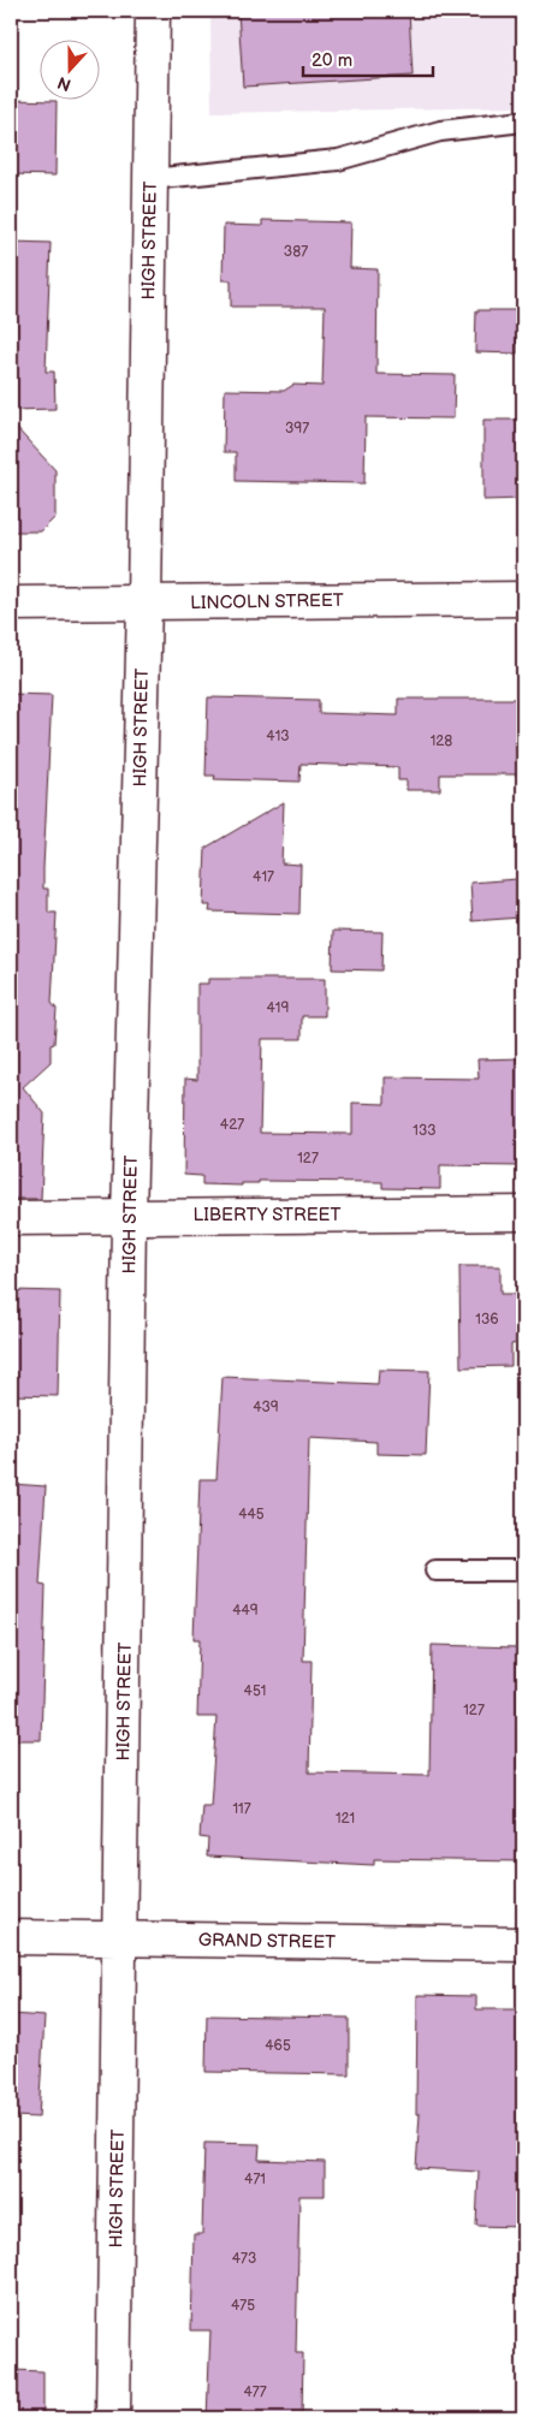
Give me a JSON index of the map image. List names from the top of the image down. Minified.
{"streets":{"street":["HIGH STREET","LINCOLN STREET","LIBERTY STREET","GRAND STREET"]},"crossings":[["HIGH STREET","LINCOLN STREET"],["HIGH STREET","LIBERTY STREET"],["HIGH STREET","GRAND STREET"]],"house_numbers":["387","397","413","128","417","419","427","133","127","136","439","445","449","451","127","117","121","465","471","473","475","477"],"scale_bar":"20 m","north":"bottom"}
